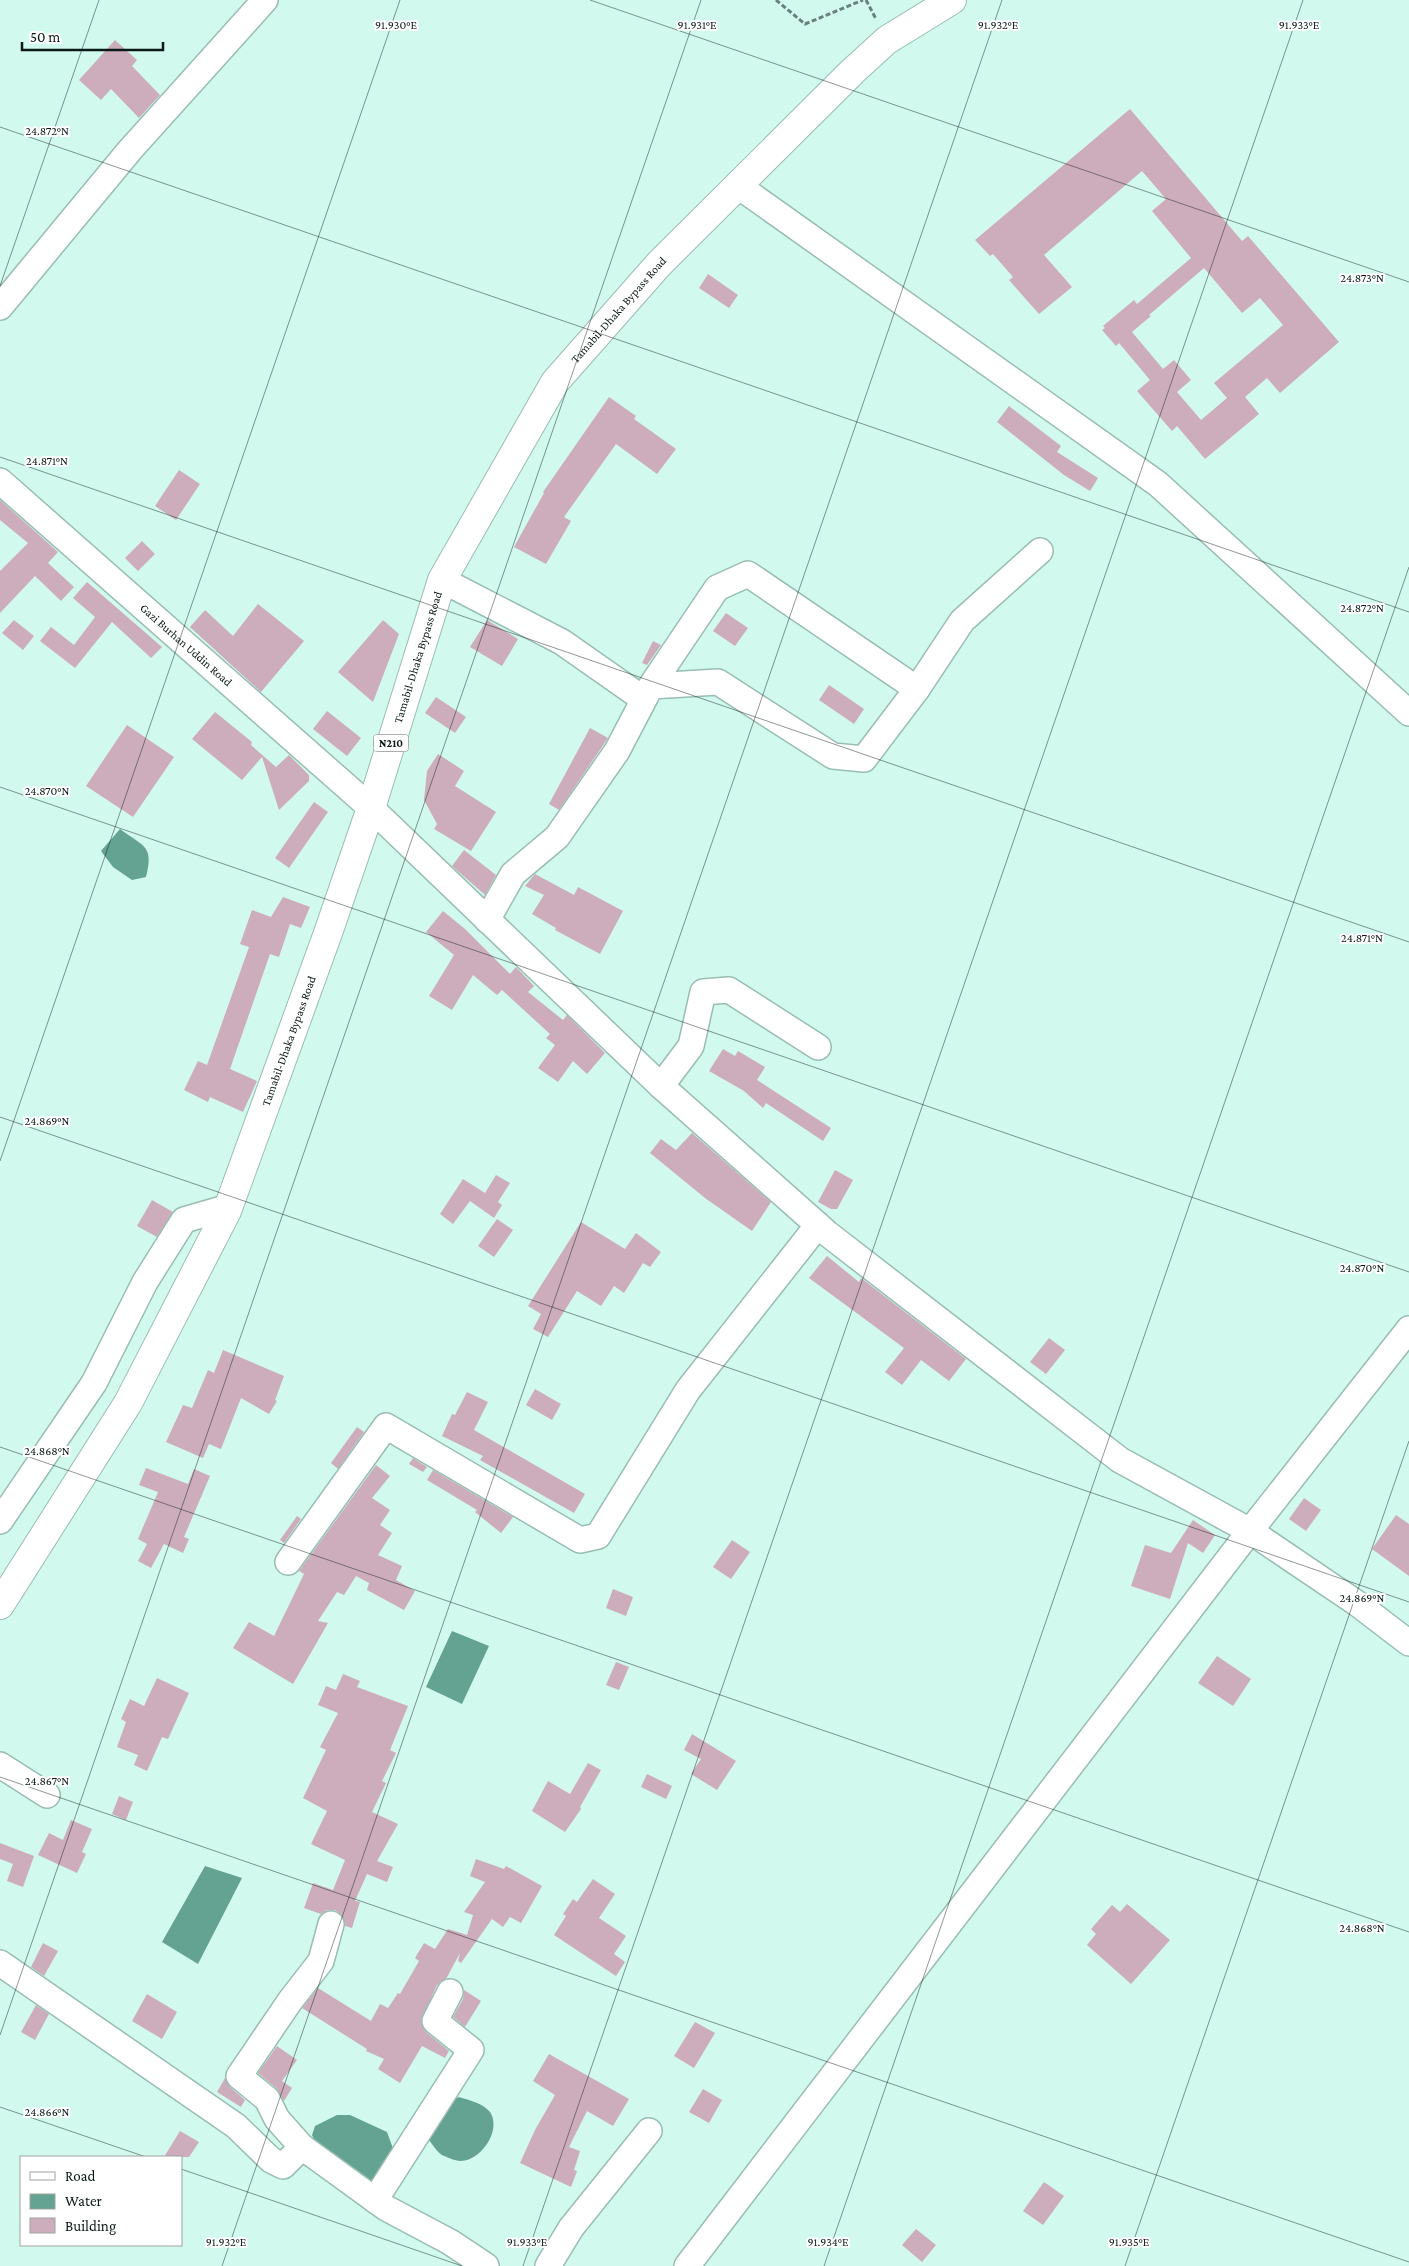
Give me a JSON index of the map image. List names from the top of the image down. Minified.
{"streets":{"highway":["Tamabil-Dhaka Bypass Road","N210"],"street":["Gazi Burhan Uddin Road"]},"crossings":[["Tamabil-Dhaka Bypass Road","Gazi Burhan Uddin Road"]],"legend":["Road","Water","Building"],"scale_bar":"50 m","coordinates":["91.930°E","91.931°E","91.932°E","91.933°E","24.872°N","24.873°N","24.871°N","24.870°N","24.869°N","24.868°N","24.867°N","24.866°N","91.934°E","91.935°E"]}
